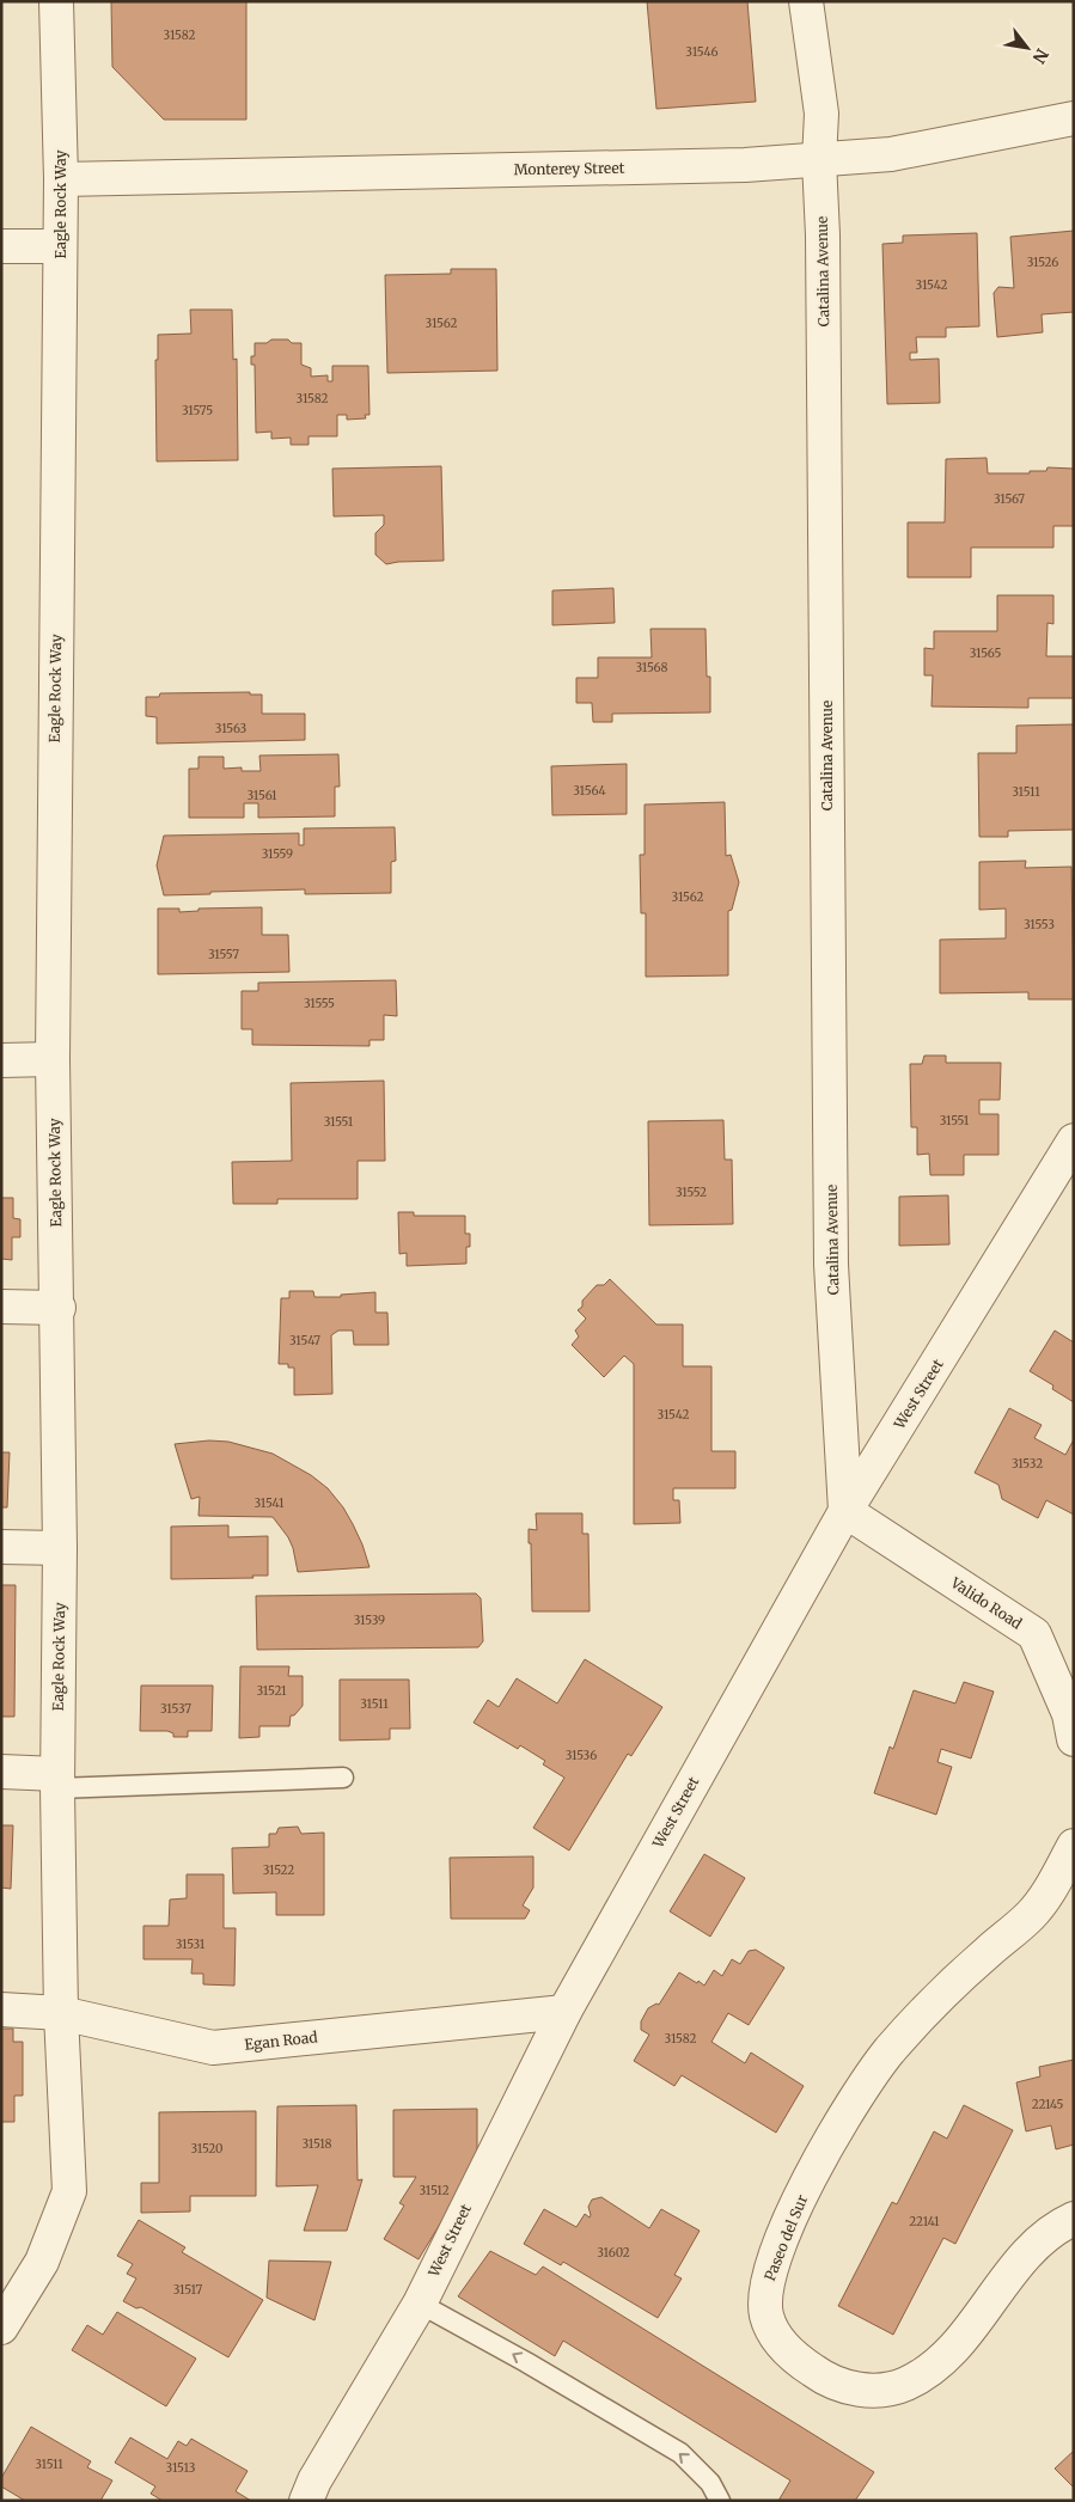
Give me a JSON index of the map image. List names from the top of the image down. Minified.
{"streets":{"street":["Monterey Street","Eagle Rock Way","Catalina Avenue","West Street","Valido Road","Egan Road","Paseo del Sur"]},"crossings":[["Monterey Street","Eagle Rock Way"],["Monterey Street","Catalina Avenue"],["Eagle Rock Way","Egan Road"],["Catalina Avenue","West Street"],["Catalina Avenue","Valido Road"],["West Street","Valido Road"],["West Street","Egan Road"]],"house_numbers":["31582","31546","31526","31542","31562","31582","31575","31567","31565","31568","31563","31564","31511","31561","31559","31562","31553","31557","31555","31551","31551","31552","31547","31542","31532","31541","31539","31521","31511","31537","31536","31522","31531","31582","22145","31518","31520","31512","22141","31602","31517","31511","31513"],"north":"bottom right"}
